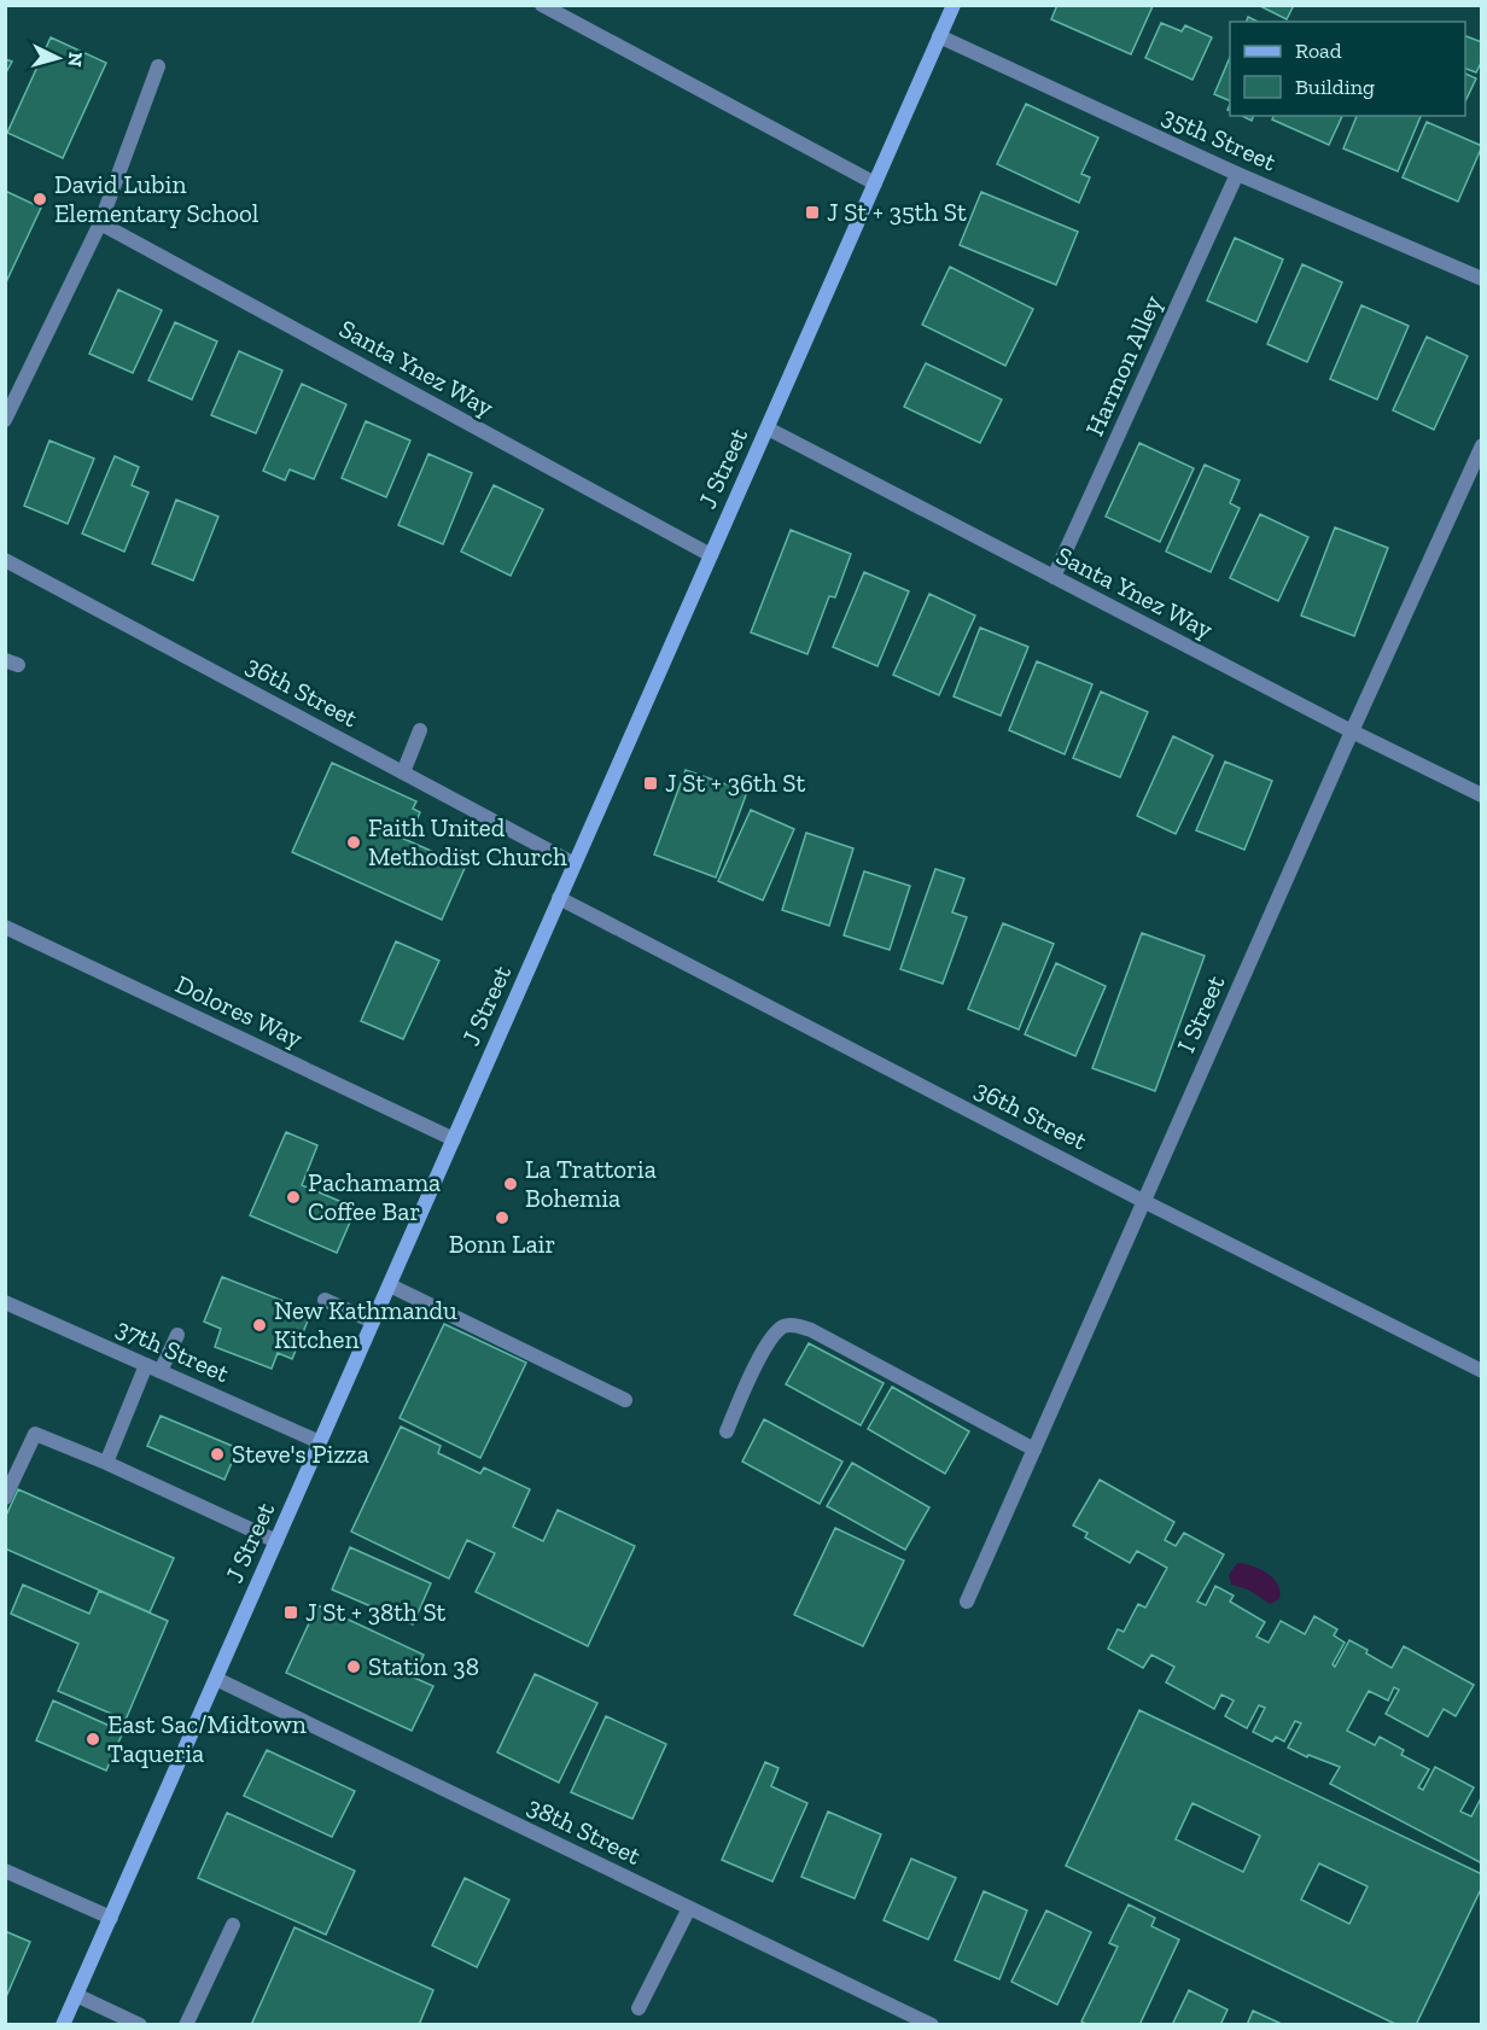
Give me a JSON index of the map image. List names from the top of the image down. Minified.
{"streets":{"main road":["J Street"],"street":["35th Street","Harmon Alley","Santa Ynez Way","36th Street","Dolores Way","I Street","37th Street","38th Street"]},"crossings":[["35th Street","Harmon Alley"],["35th Street","J Street"],["Harmon Alley","Santa Ynez Way"],["Santa Ynez Way","J Street"],["Santa Ynez Way","I Street"],["J Street","36th Street"],["J Street","Dolores Way"],["J Street","37th Street"],["J Street","38th Street"],["36th Street","I Street"]],"places":{"other":["David Lubin Elementary School","Faith United Methodist Church","La Trattoria Bohemia","Pachamama Coffee Bar","Bonn Lair","New Kathmandu Kitchen","Steve's Pizza","Station 38","East Sac/Midtown Taqueria"],"transit":["J St + 35th St","J St + 36th St","J St + 38th St"]},"legend":["Road","Building"],"north":"right"}
